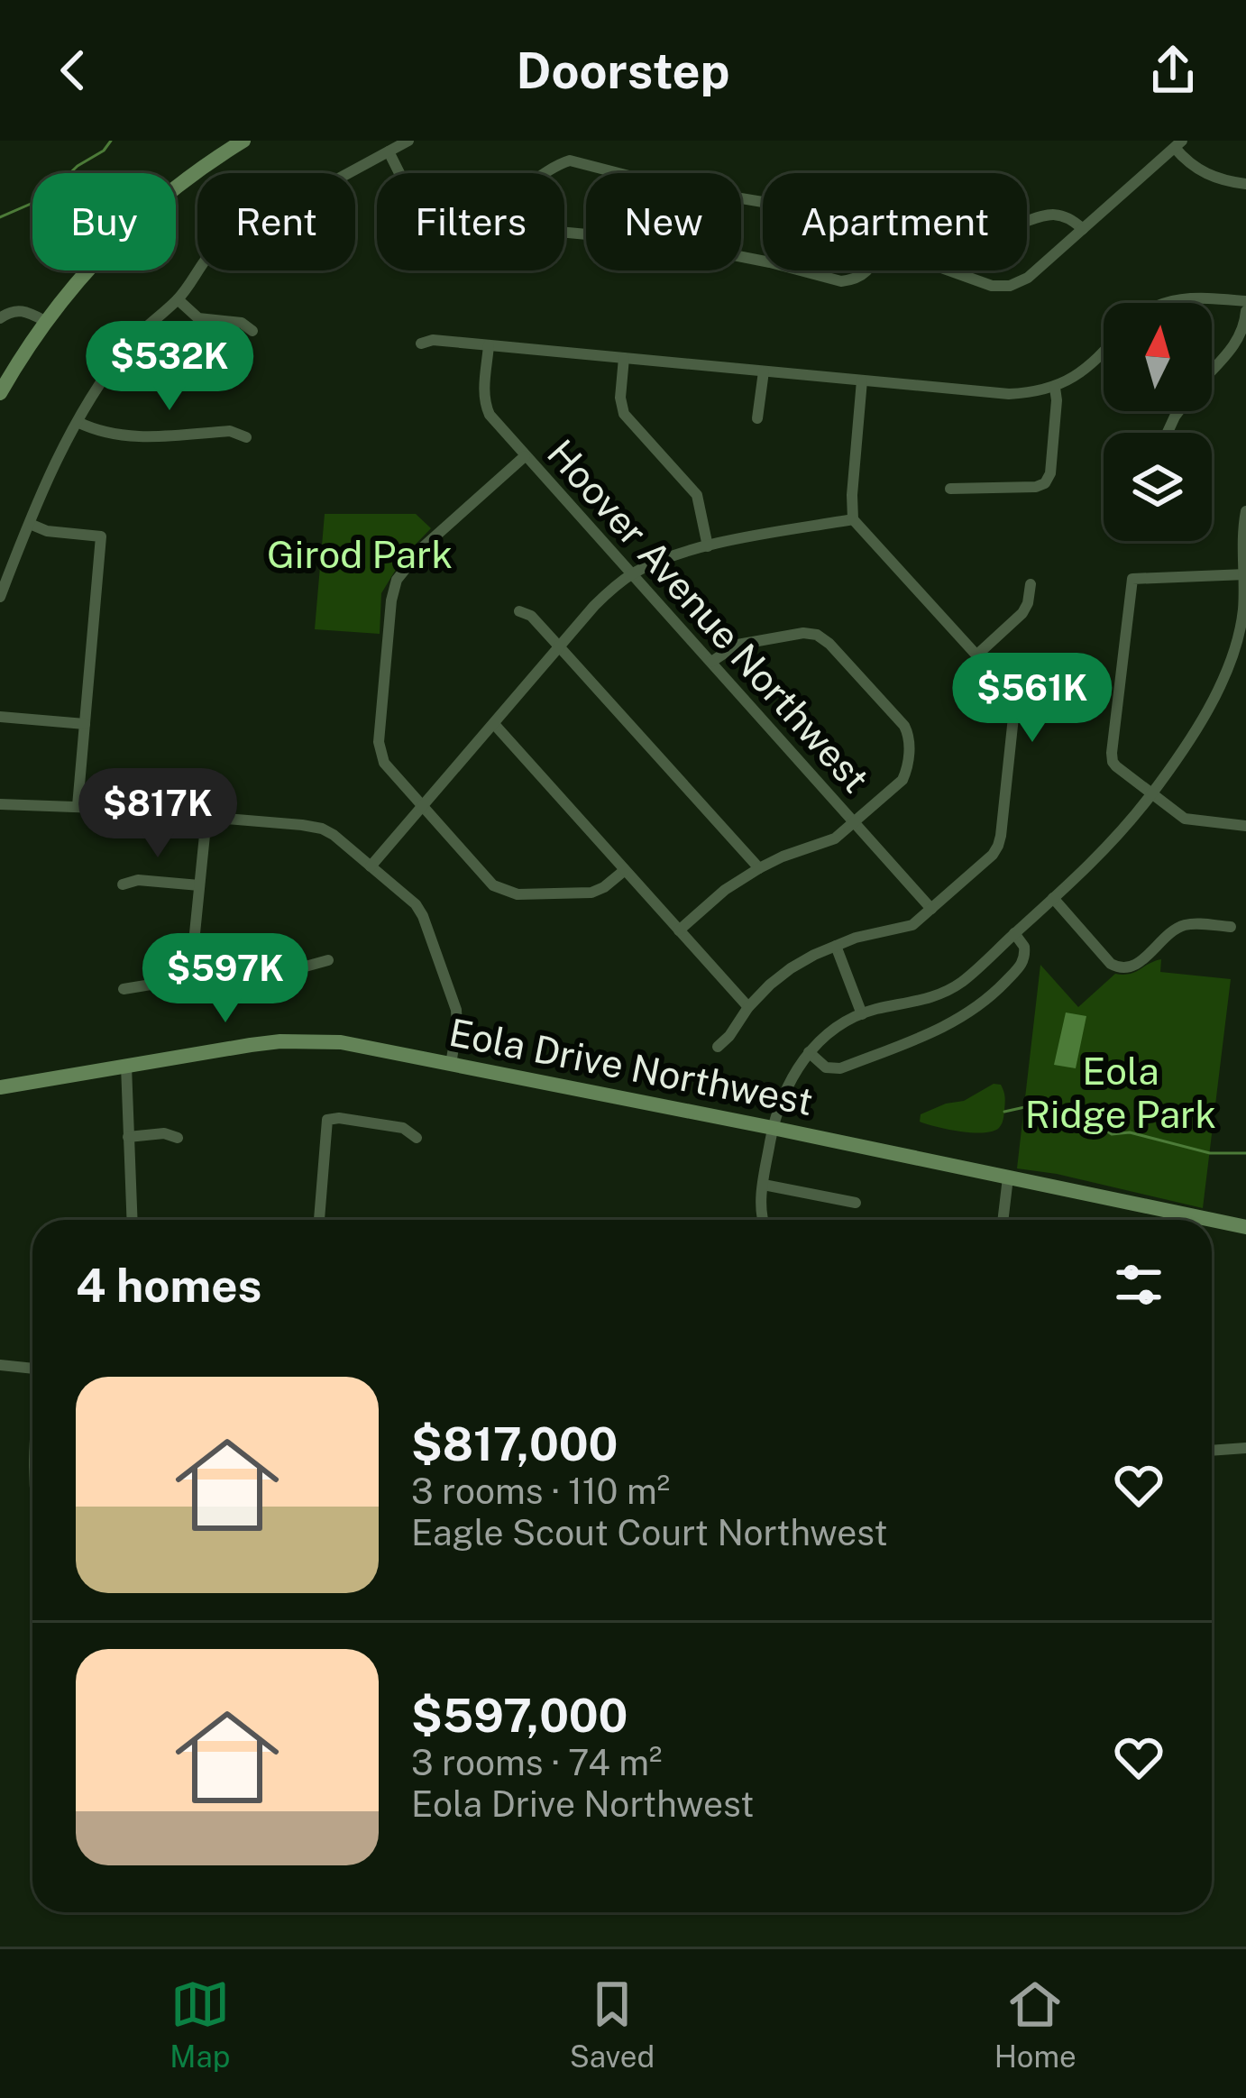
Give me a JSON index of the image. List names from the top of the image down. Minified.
{"streets":{"main road":["Eola Drive Northwest"],"street":["Hoover Avenue Northwest"]},"parks":["Girod Park","Eola Ridge Park"],"north":"top","page":{"header":"Doorstep","chip":["Buy","Rent","Filters","New","Apartment"],"price":["$532K","$561K","$817K","$597K"],"heading":"4 homes","list":[{"name":"$817,000","note":"3 rooms · 110 m² · Eagle Scout Court Northwest"},{"name":"$597,000","note":"3 rooms · 74 m² · Eola Drive Northwest"}],"tabs":["Map","Saved","Home"]}}
